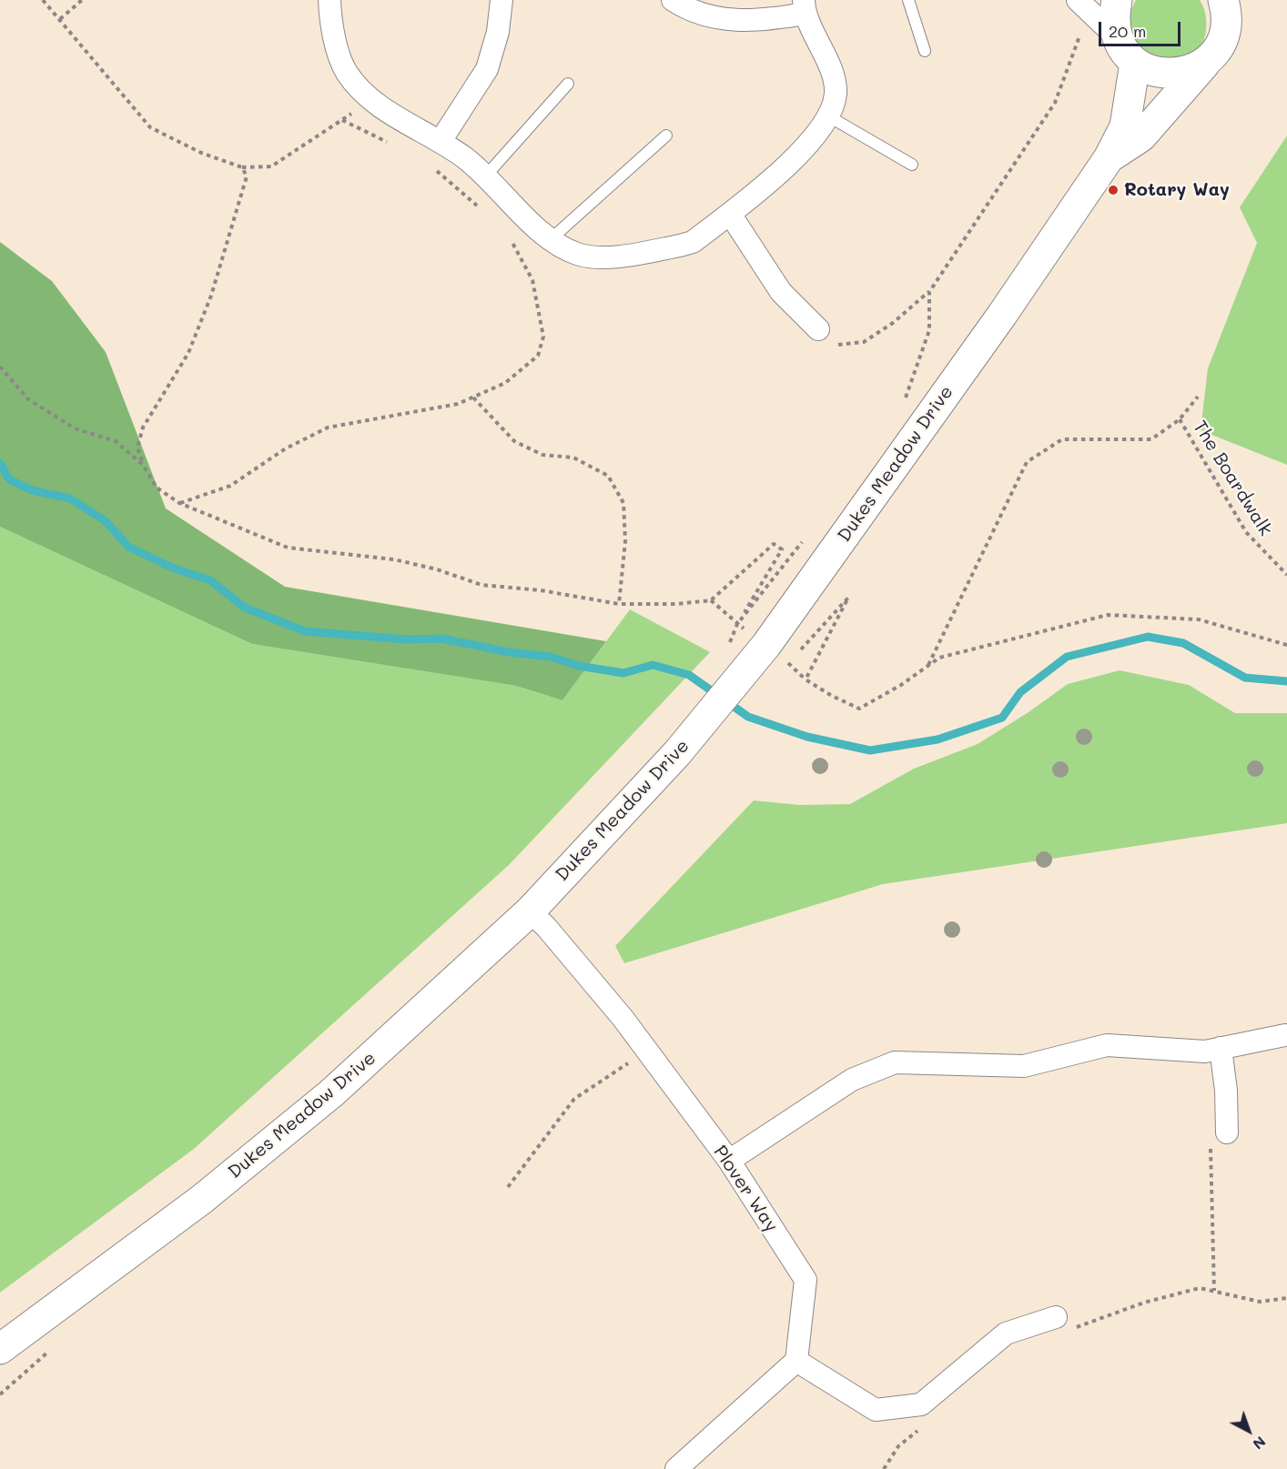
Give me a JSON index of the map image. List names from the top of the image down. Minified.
{"streets":{"street":["Dukes Meadow Drive","Plover Way"],"path":["The Boardwalk"]},"crossings":[["Dukes Meadow Drive","Plover Way"]],"places":["Rotary Way"],"scale_bar":"20 m","north":"bottom right"}
